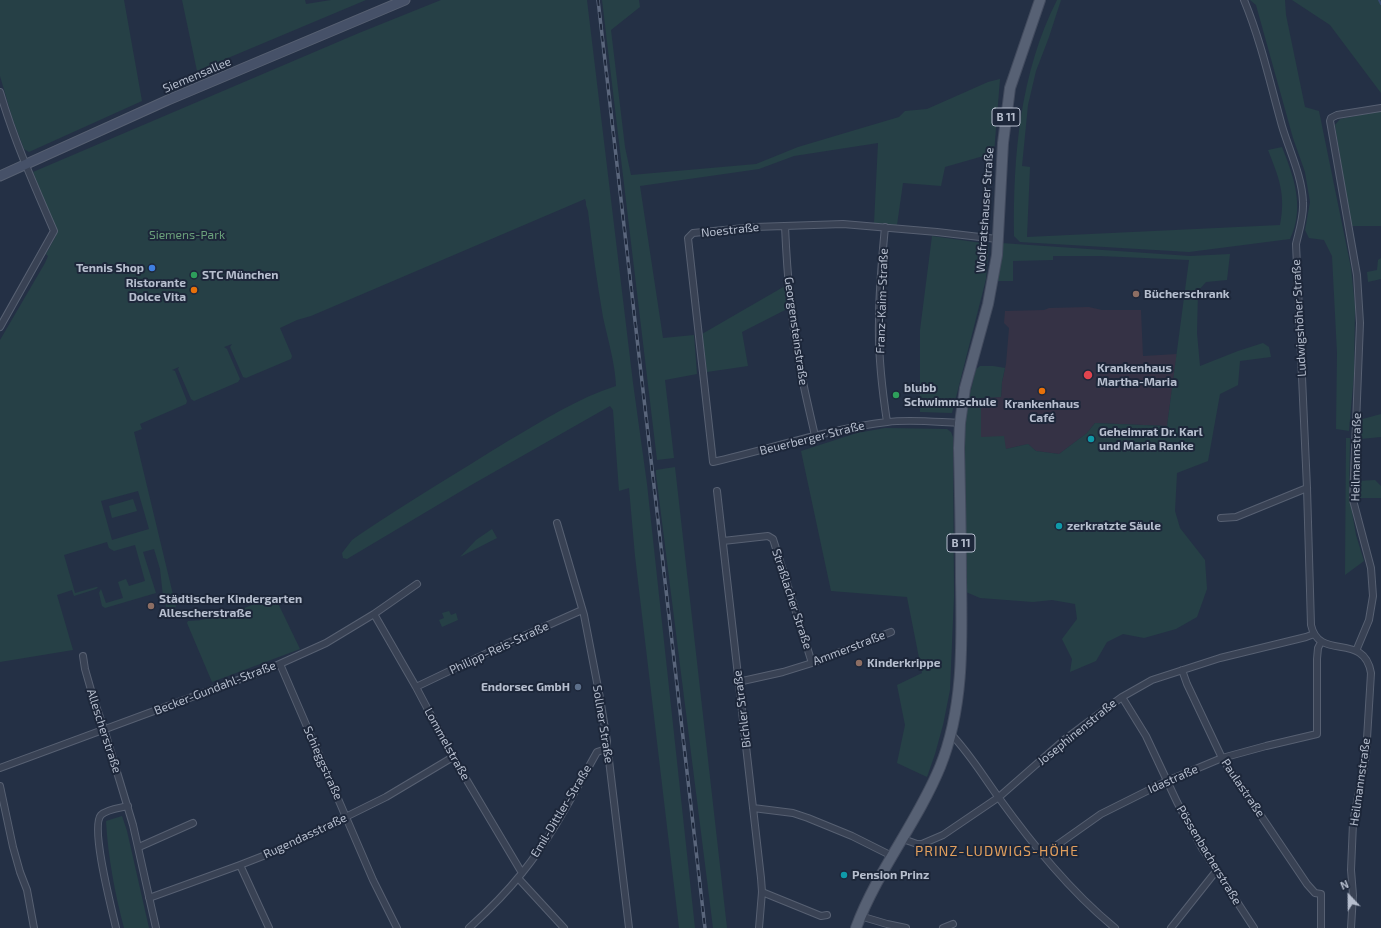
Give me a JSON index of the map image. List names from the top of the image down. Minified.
{"streets":{"main road":["Siemensallee","B 11","Wolfratshauser Straße"],"street":["Noestraße","Franz-Kaim-Straße","Ludwigshöher Straße","Georgensteinstraße","Beuerberger Straße","Heilmannstraße","Straßlacher Straße","Philipp-Reis-Straße","Ammerstraße","Becker-Gundahl-Straße","Bichler Straße","Sollner Straße","Allescherstraße","Josephinenstraße","Lommelstraße","Schieggstraße","Idastraße","Paulastraße","Emil-Dittler-Straße","Rugendasstraße","Pössenbacherstraße"]},"crossings":[["Wolfratshauser Straße","Noestraße"],["Wolfratshauser Straße","Beuerberger Straße"],["Wolfratshauser Straße","Josephinenstraße"],["Noestraße","Franz-Kaim-Straße"],["Noestraße","Georgensteinstraße"],["Noestraße","Beuerberger Straße"],["Franz-Kaim-Straße","Beuerberger Straße"],["Ludwigshöher Straße","Josephinenstraße"],["Georgensteinstraße","Beuerberger Straße"],["Straßlacher Straße","Ammerstraße"],["Straßlacher Straße","Bichler Straße"],["Philipp-Reis-Straße","Sollner Straße"],["Philipp-Reis-Straße","Lommelstraße"],["Ammerstraße","Bichler Straße"],["Becker-Gundahl-Straße","Allescherstraße"],["Becker-Gundahl-Straße","Lommelstraße"],["Becker-Gundahl-Straße","Schieggstraße"],["Sollner Straße","Emil-Dittler-Straße"],["Allescherstraße","Rugendasstraße"],["Josephinenstraße","Paulastraße"],["Josephinenstraße","Pössenbacherstraße"],["Lommelstraße","Emil-Dittler-Straße"],["Lommelstraße","Rugendasstraße"],["Schieggstraße","Rugendasstraße"],["Idastraße","Paulastraße"],["Idastraße","Pössenbacherstraße"]],"districts":["PRINZ-LUDWIGS-HÖHE"],"parks":["Siemens-Park"],"places":["Tennis Shop","STC München","Ristorante Dolce Vita","Bücherschrank","Krankenhaus Martha-Maria","Krankenhaus Café","blubb Schwimmschule","Geheimrat Dr. Karl und Maria Ranke","zerkratzte Säule","Städtischer Kindergarten Allescherstraße","Kinderkrippe","Endorsec GmbH","Pension Prinz"],"north":"top"}
